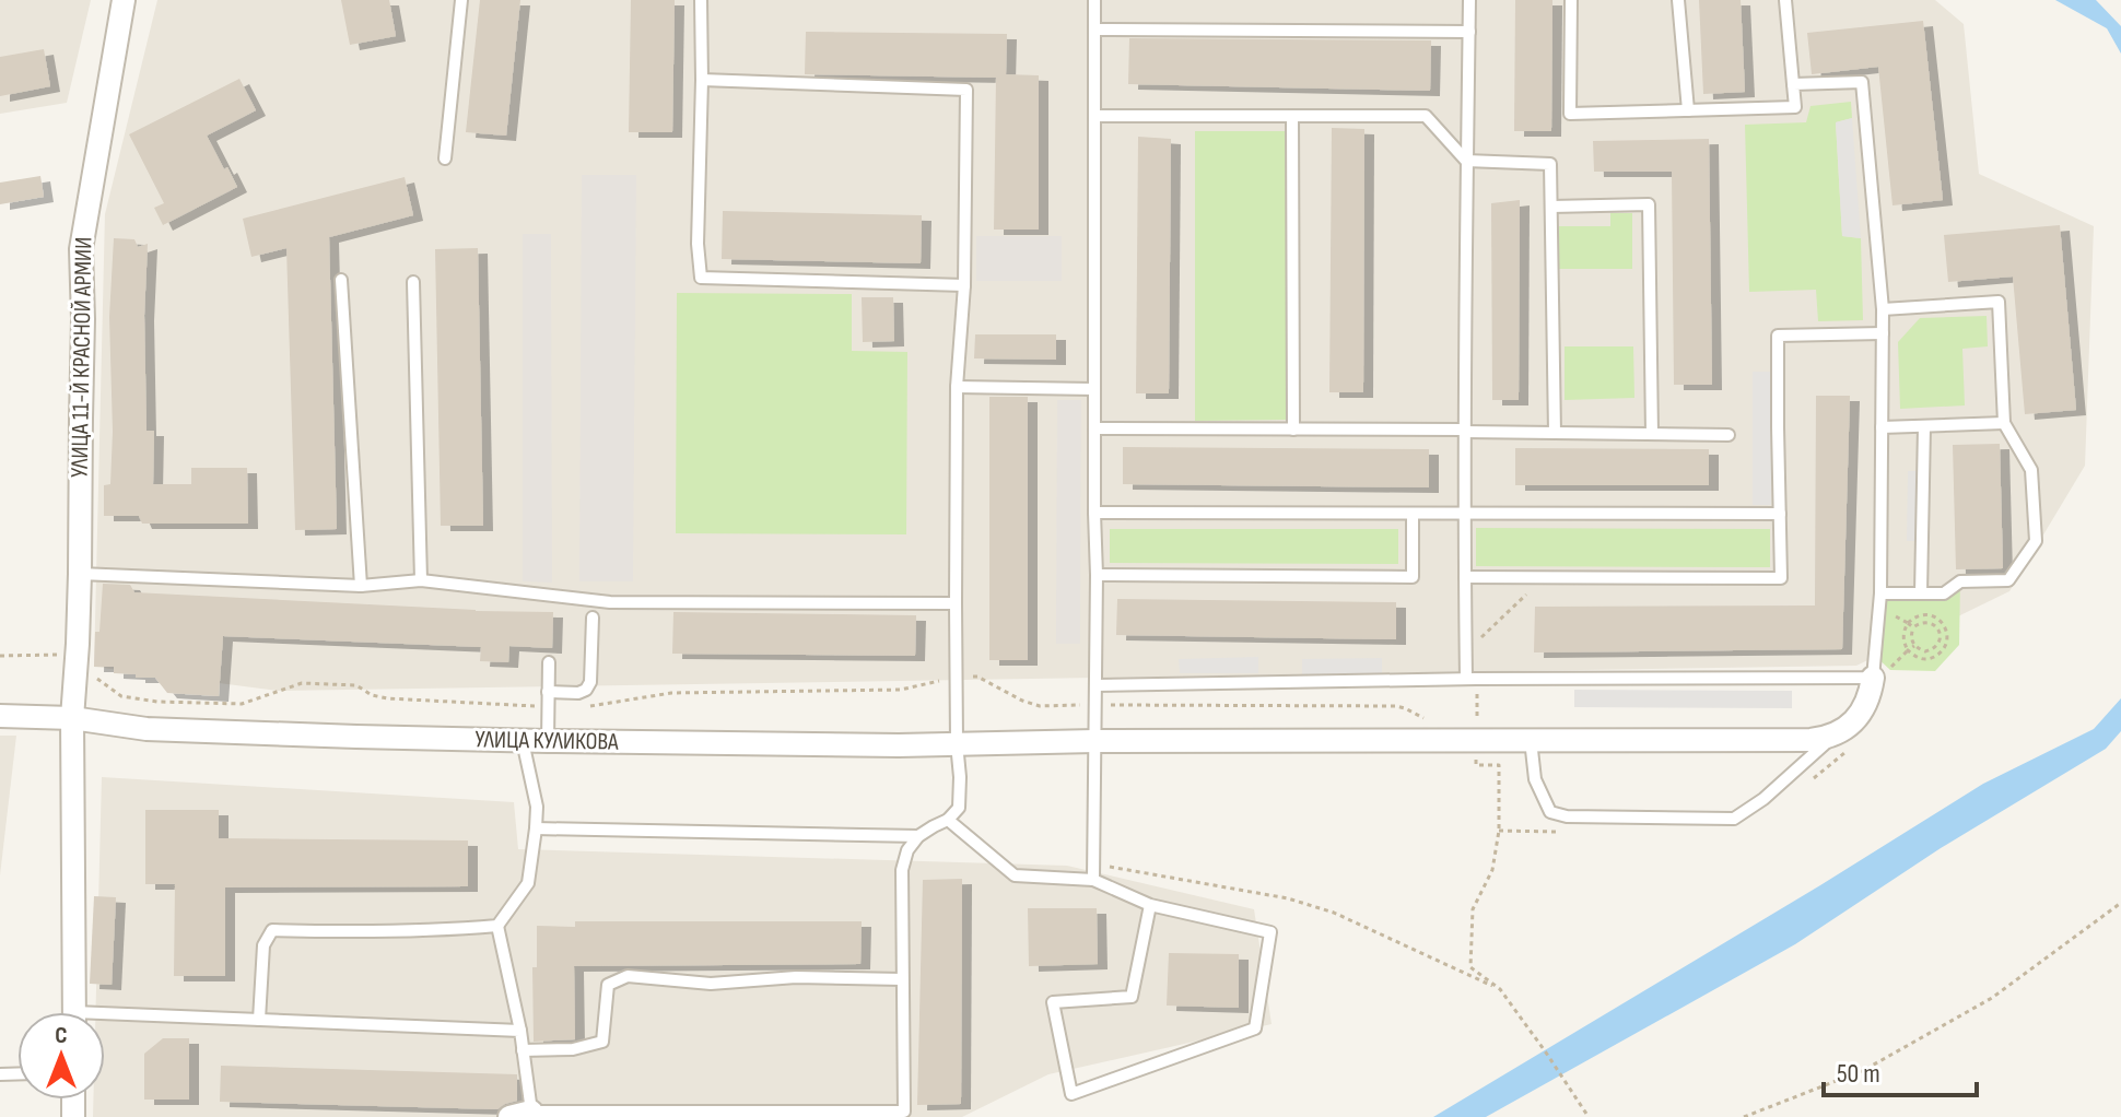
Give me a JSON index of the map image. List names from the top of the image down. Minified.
{"streets":{"street":["УЛИЦА 11-Й КРАСНОЙ АРМИИ","УЛИЦА КУЛИКОВА"]},"crossings":[["УЛИЦА 11-Й КРАСНОЙ АРМИИ","УЛИЦА КУЛИКОВА"]],"scale_bar":"50 m","north":"top"}
